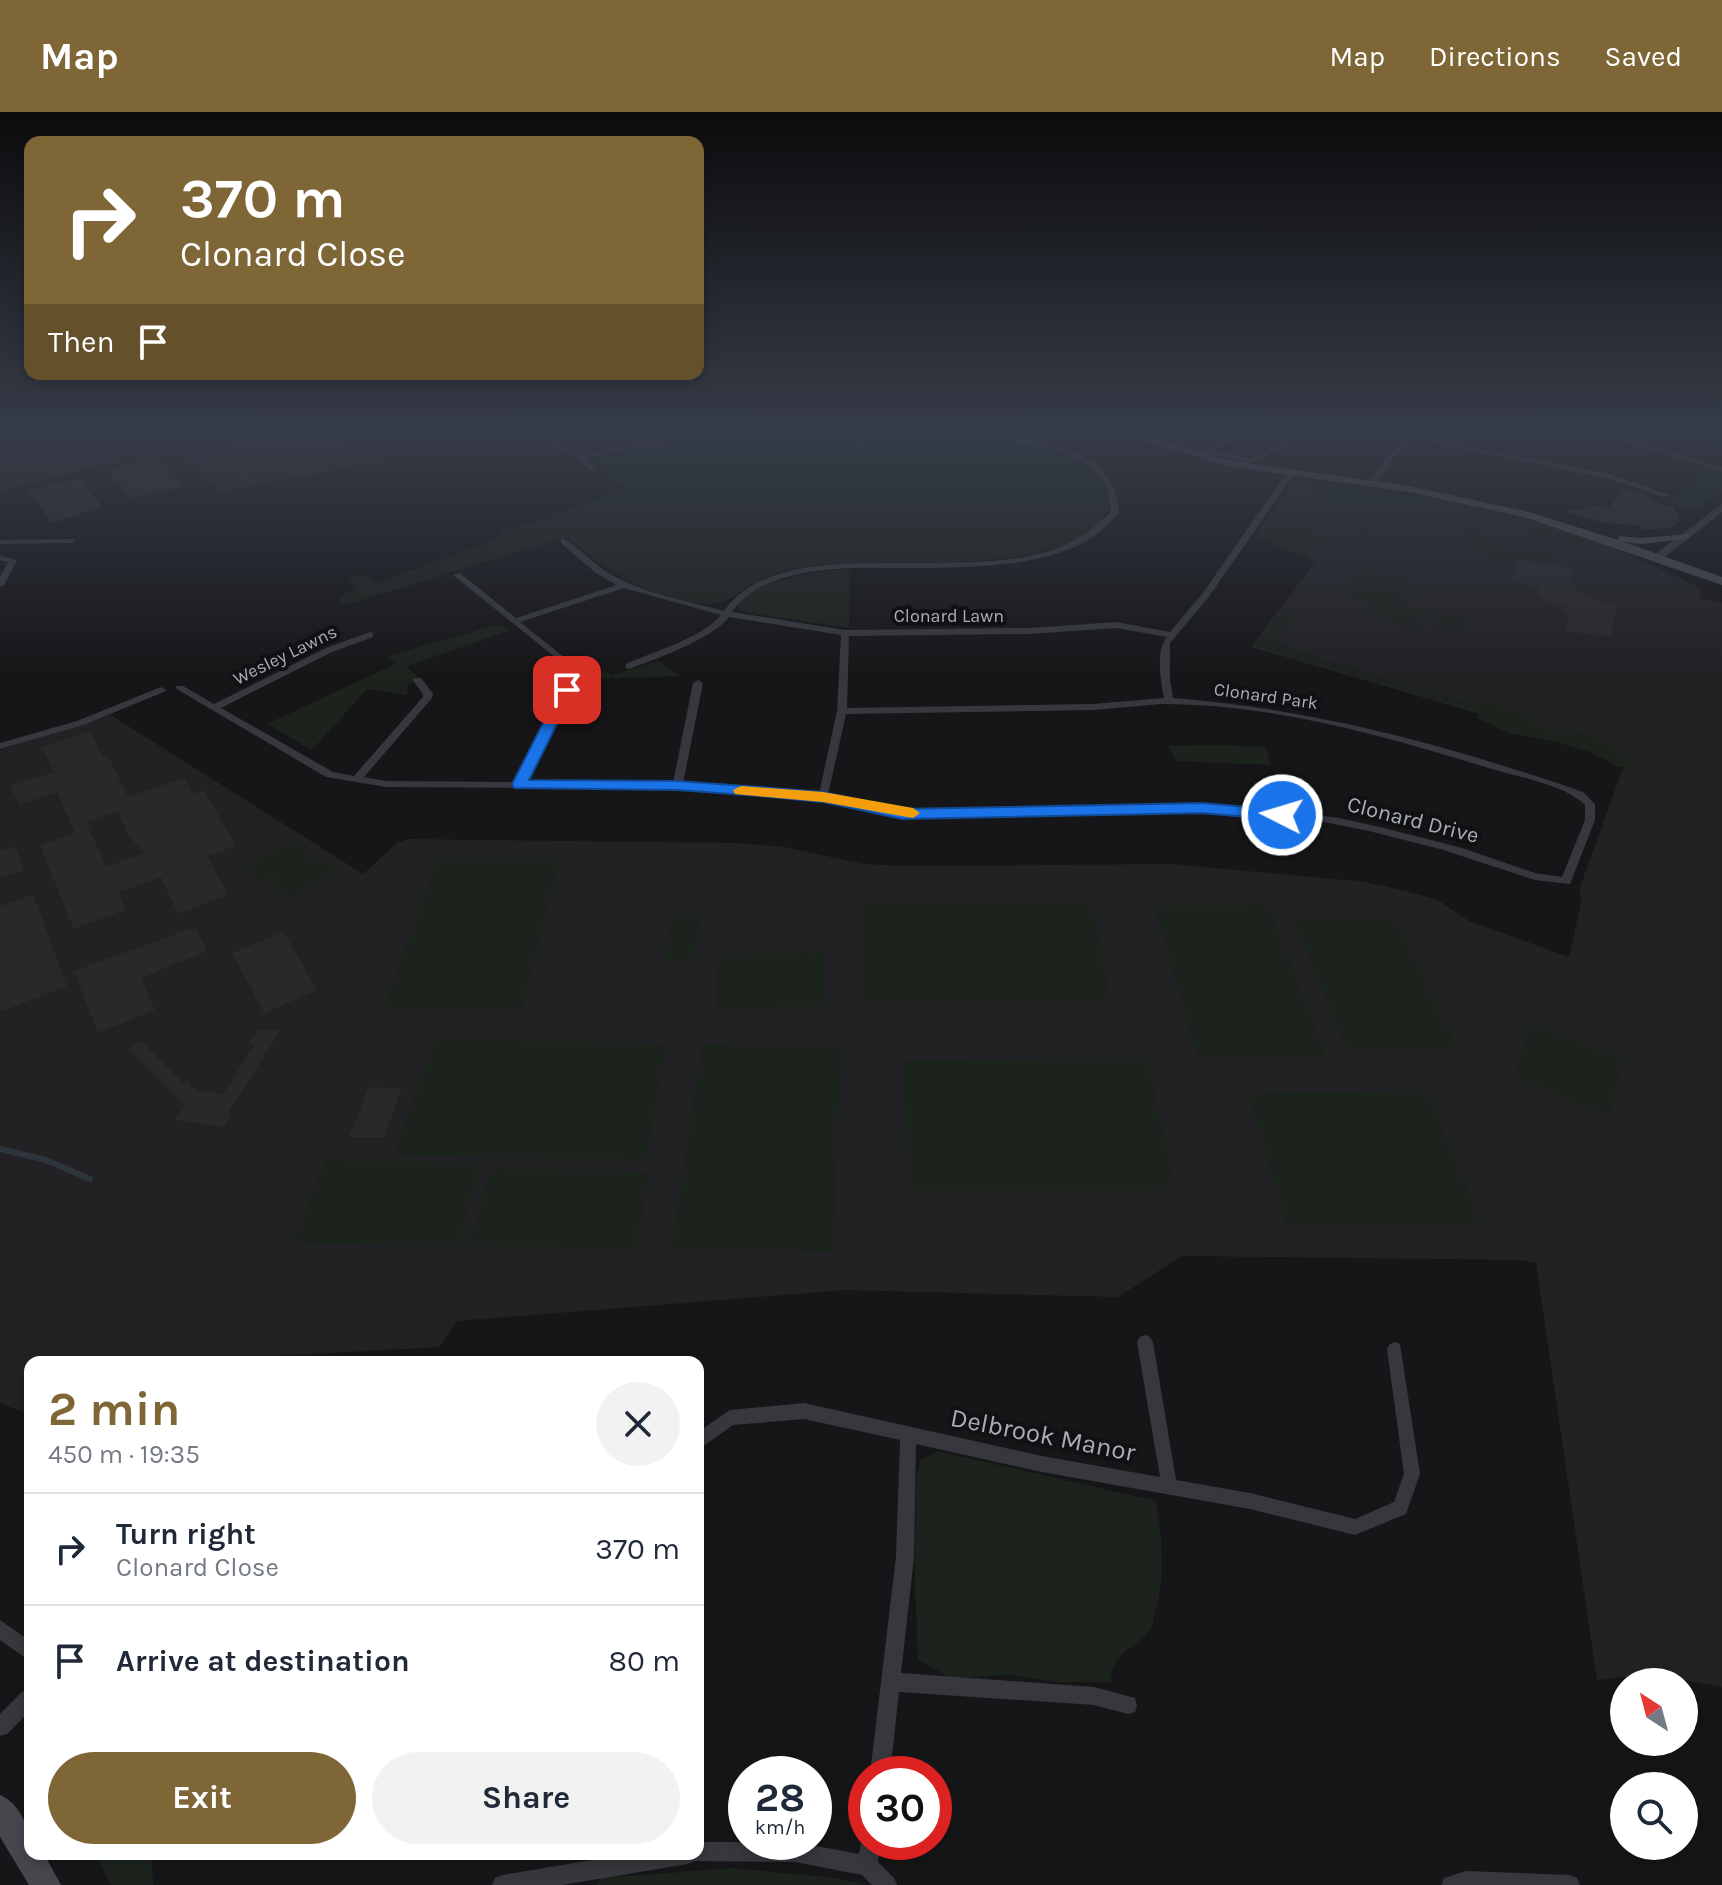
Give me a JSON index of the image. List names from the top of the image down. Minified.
{"streets":{"street":["Clonard Lawn","Wesley Lawns","Clonard Park","Clonard Drive","Delbrook Manor"]},"crossings":[["Wesley Lawns","Clonard Drive"],["Clonard Park","Clonard Drive"]],"north":"top left","page":{"header":"Map","nav":["Map","Directions","Saved"],"turn":["370 m","Clonard Close"],"then":"Then","heading":["2 min","450 m · 19:35"],"list":[{"name":"Turn right","note":"Clonard Close","value":"370 m"},{"name":"Arrive at destination","value":"80 m"}],"buttons":["Exit","Share"],"speed":"28 km/h","limit":"30"}}
